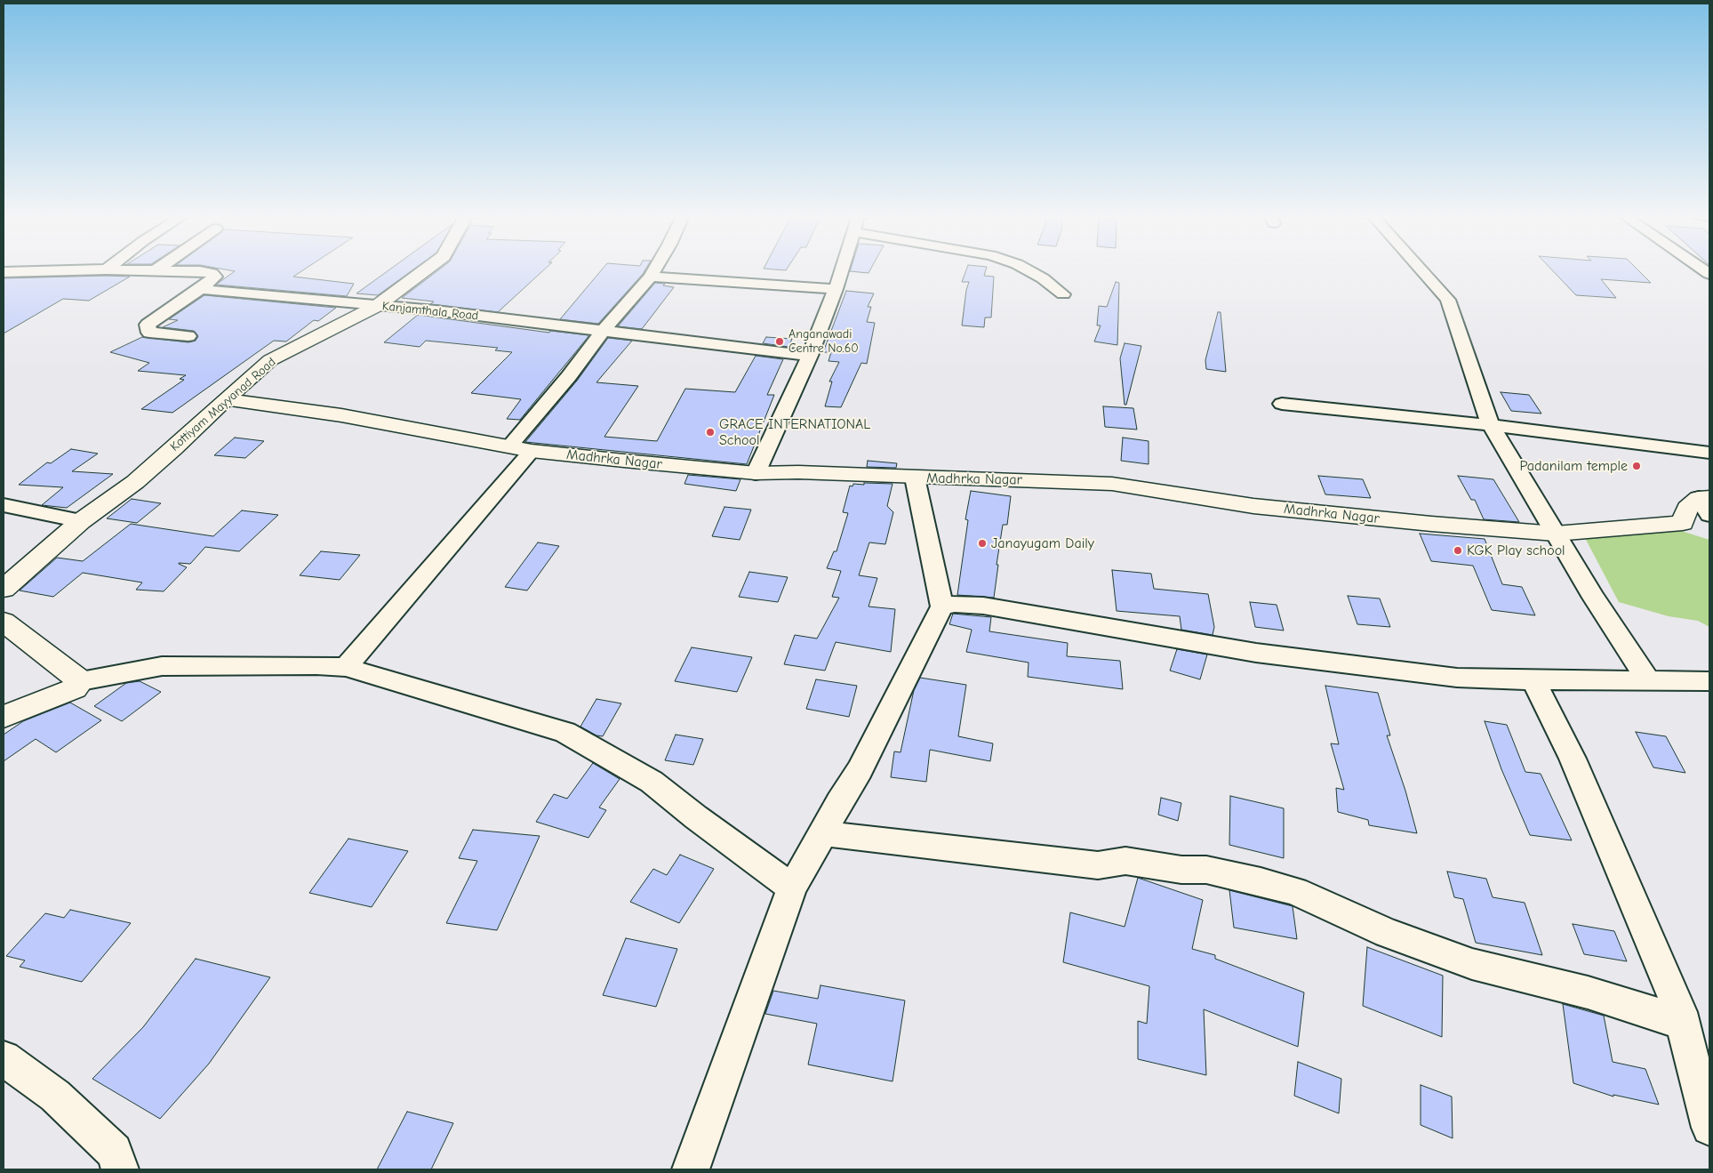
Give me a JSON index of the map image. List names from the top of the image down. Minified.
{"streets":{"street":["Kanjamthala Road","Kottiyam Mayyanad Road","Madhrka Nagar"]},"crossings":[["Kanjamthala Road","Kottiyam Mayyanad Road"],["Kottiyam Mayyanad Road","Madhrka Nagar"]],"places":["Anganawadi Centre No.60","GRACE INTERNATIONAL School","Padanilam temple","Janayugam Daily","KGK Play school"]}
